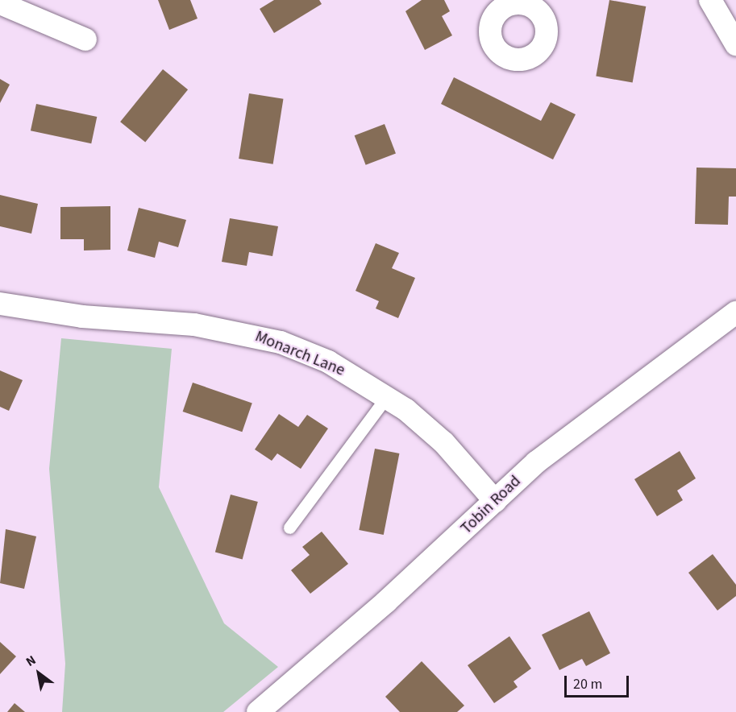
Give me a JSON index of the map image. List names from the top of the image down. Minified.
{"streets":{"street":["Monarch Lane","Tobin Road"]},"crossings":[["Monarch Lane","Tobin Road"]],"scale_bar":"20 m","north":"top left"}
